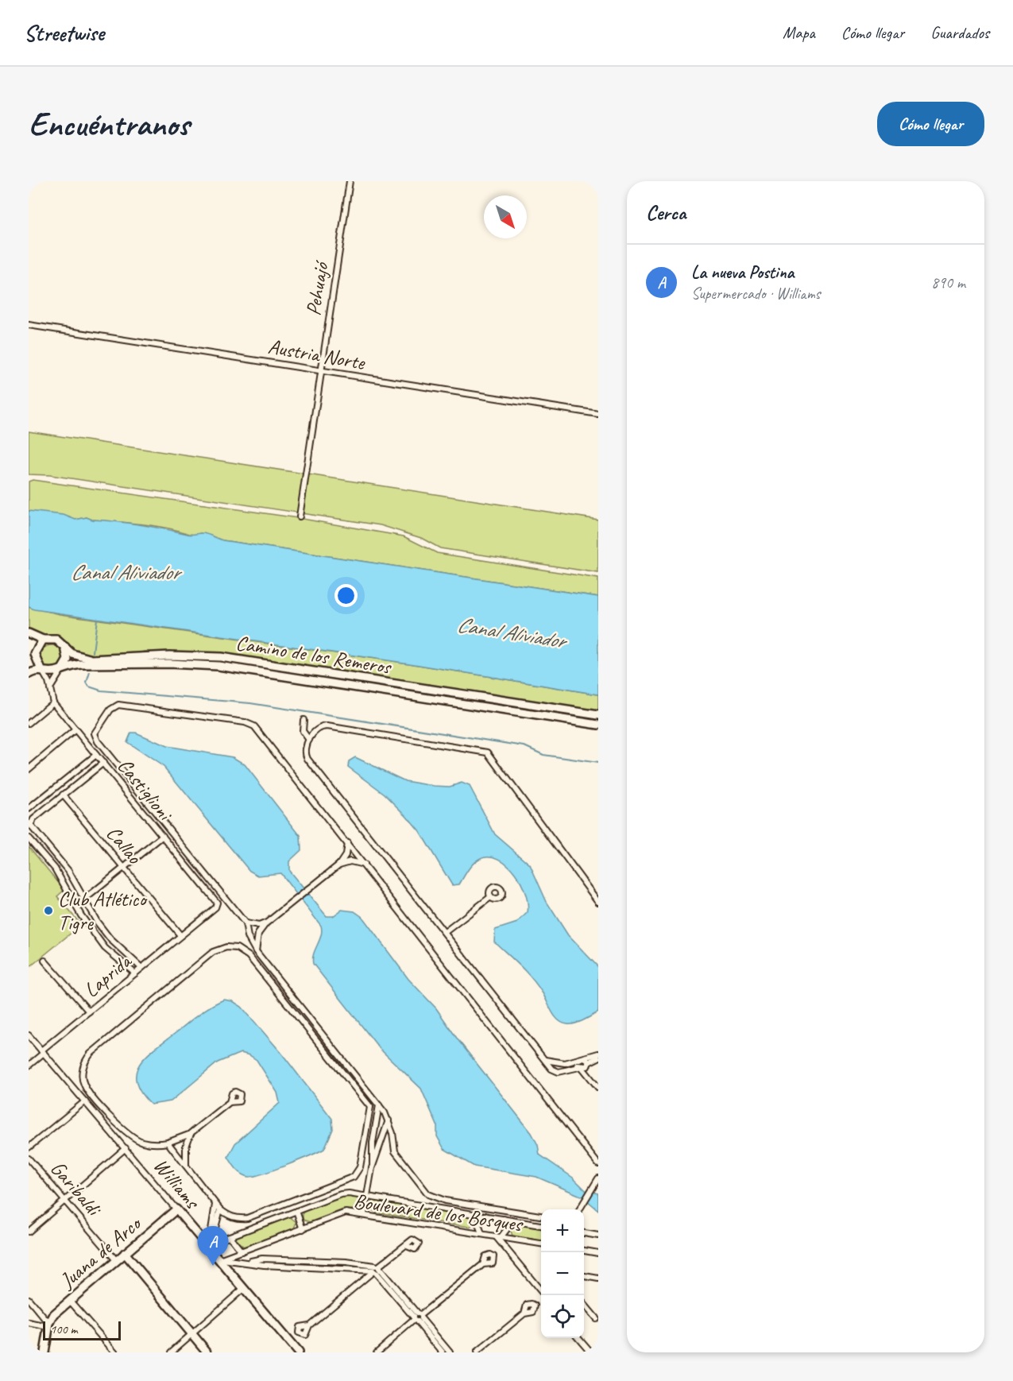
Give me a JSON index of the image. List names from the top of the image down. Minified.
{"streets":{"main road":["Camino de los Remeros","Williams","Juana de Arco"],"street":["Pehuajó","Austria Norte","Castiglioni","Callao","Laprida","Garibaldi","Boulevard de los Bosques"]},"crossings":[["Pehuajó","Austria Norte"],["Camino de los Remeros","Castiglioni"],["Castiglioni","Laprida"],["Callao","Laprida"],["Laprida","Williams"],["Williams","Boulevard de los Bosques"],["Williams","Juana de Arco"],["Garibaldi","Juana de Arco"]],"water":["Canal Aliviador"],"places":["Club Atlético Tigre"],"scale_bar":"100 m","north":"bottom right","page":{"header":"Streetwise","nav":["Mapa","Cómo llegar","Guardados"],"buttons":"Cómo llegar","title":"Encuéntranos","heading":"Cerca","list":[{"mark":"A","name":"La nueva Postina","note":"Supermercado · Williams","value":"890 m"}],"map_buttons":["+","−"],"pins":"A","scale":"100 m"}}
